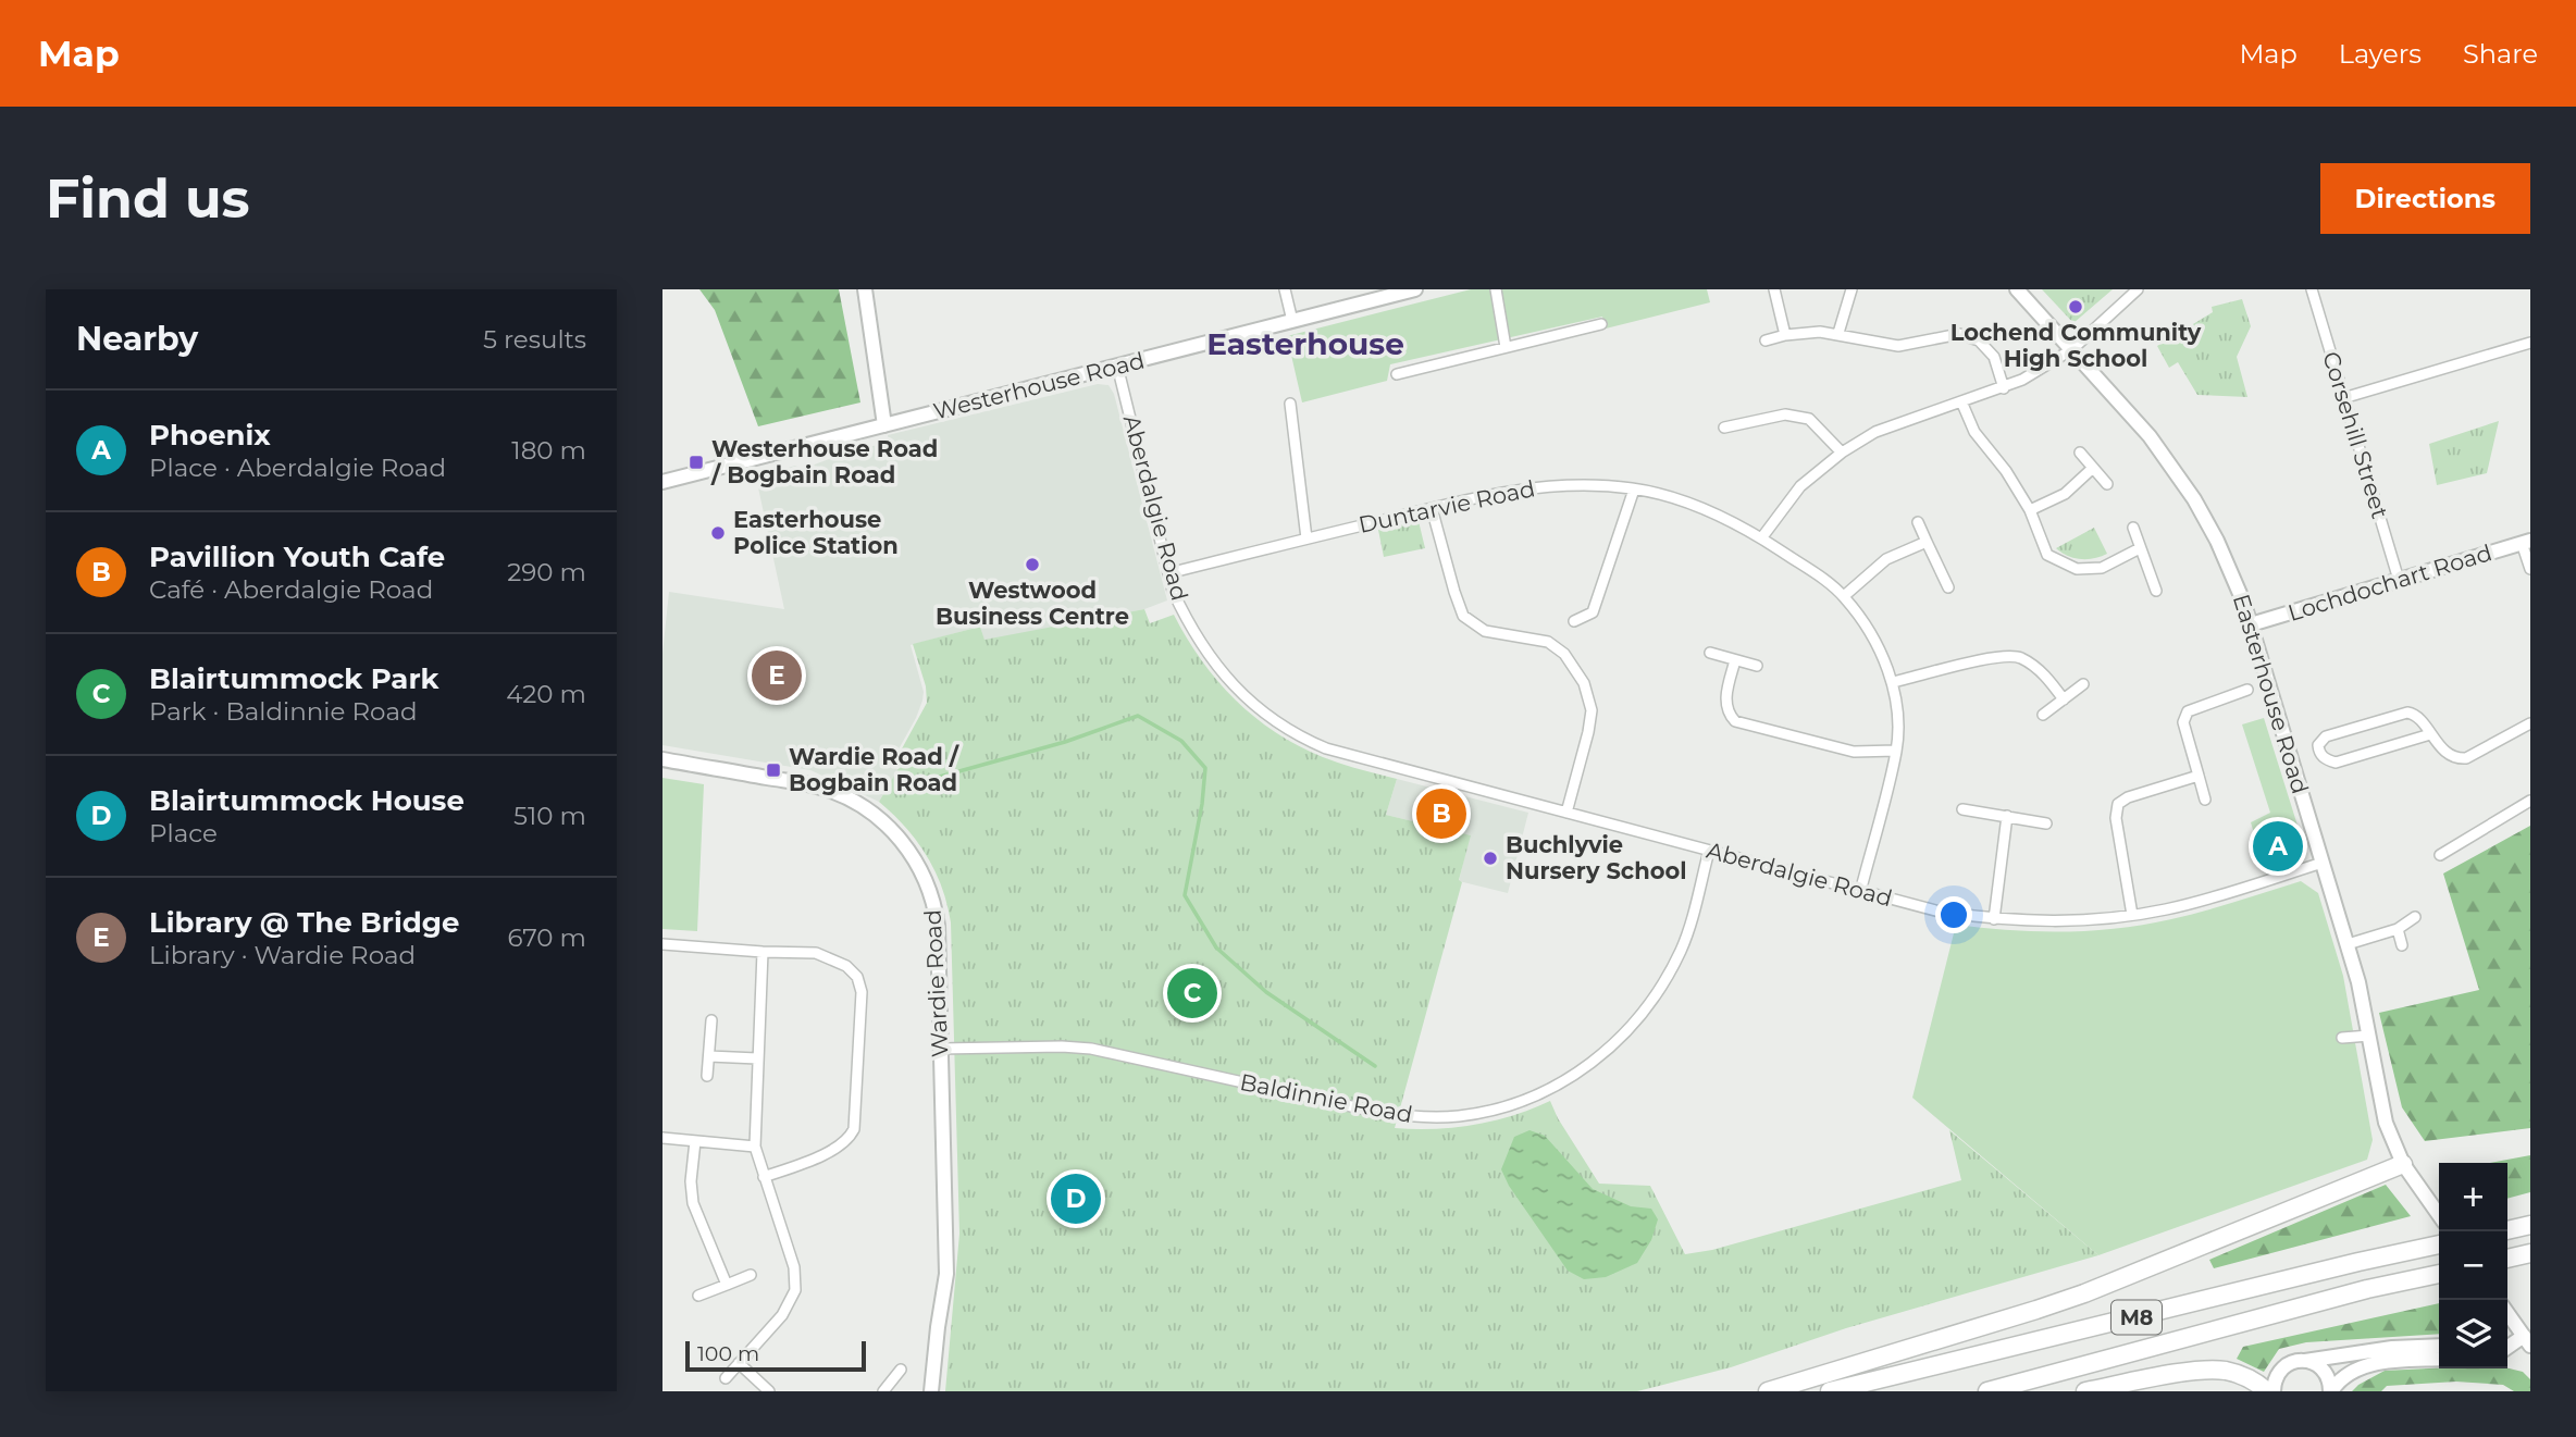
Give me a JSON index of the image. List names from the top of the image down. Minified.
{"streets":{"highway":["M8"],"street":["Westerhouse Road","Corsehill Street","Duntarvie Road","Aberdalgie Road","Lochdochart Road","Easterhouse Road","Wardie Road","Baldinnie Road"]},"crossings":[["Westerhouse Road","Aberdalgie Road"],["Corsehill Street","Lochdochart Road"],["Duntarvie Road","Aberdalgie Road"],["Aberdalgie Road","Easterhouse Road"],["Aberdalgie Road","Baldinnie Road"],["Lochdochart Road","Easterhouse Road"],["Wardie Road","Baldinnie Road"]],"districts":["Easterhouse"],"places":{"other":["Lochend Community High School","Easterhouse Police Station","Westwood Business Centre","Buchlyvie Nursery School"],"transit":["Westerhouse Road / Bogbain Road","Wardie Road / Bogbain Road"]},"scale_bar":"100 m","page":{"header":"Map","nav":["Map","Layers","Share"],"buttons":"Directions","title":"Find us","heading":["Nearby","5 results"],"list":[{"mark":"A","name":"Phoenix","note":"Place · Aberdalgie Road","value":"180 m"},{"mark":"B","name":"Pavillion Youth Cafe","note":"Café · Aberdalgie Road","value":"290 m"},{"mark":"C","name":"Blairtummock Park","note":"Park · Baldinnie Road","value":"420 m"},{"mark":"D","name":"Blairtummock House","note":"Place","value":"510 m"},{"mark":"E","name":"Library @ The Bridge","note":"Library · Wardie Road","value":"670 m"}],"pins":["E","B","A","C","D"],"map_buttons":["+","−"],"scale":"100 m"}}
